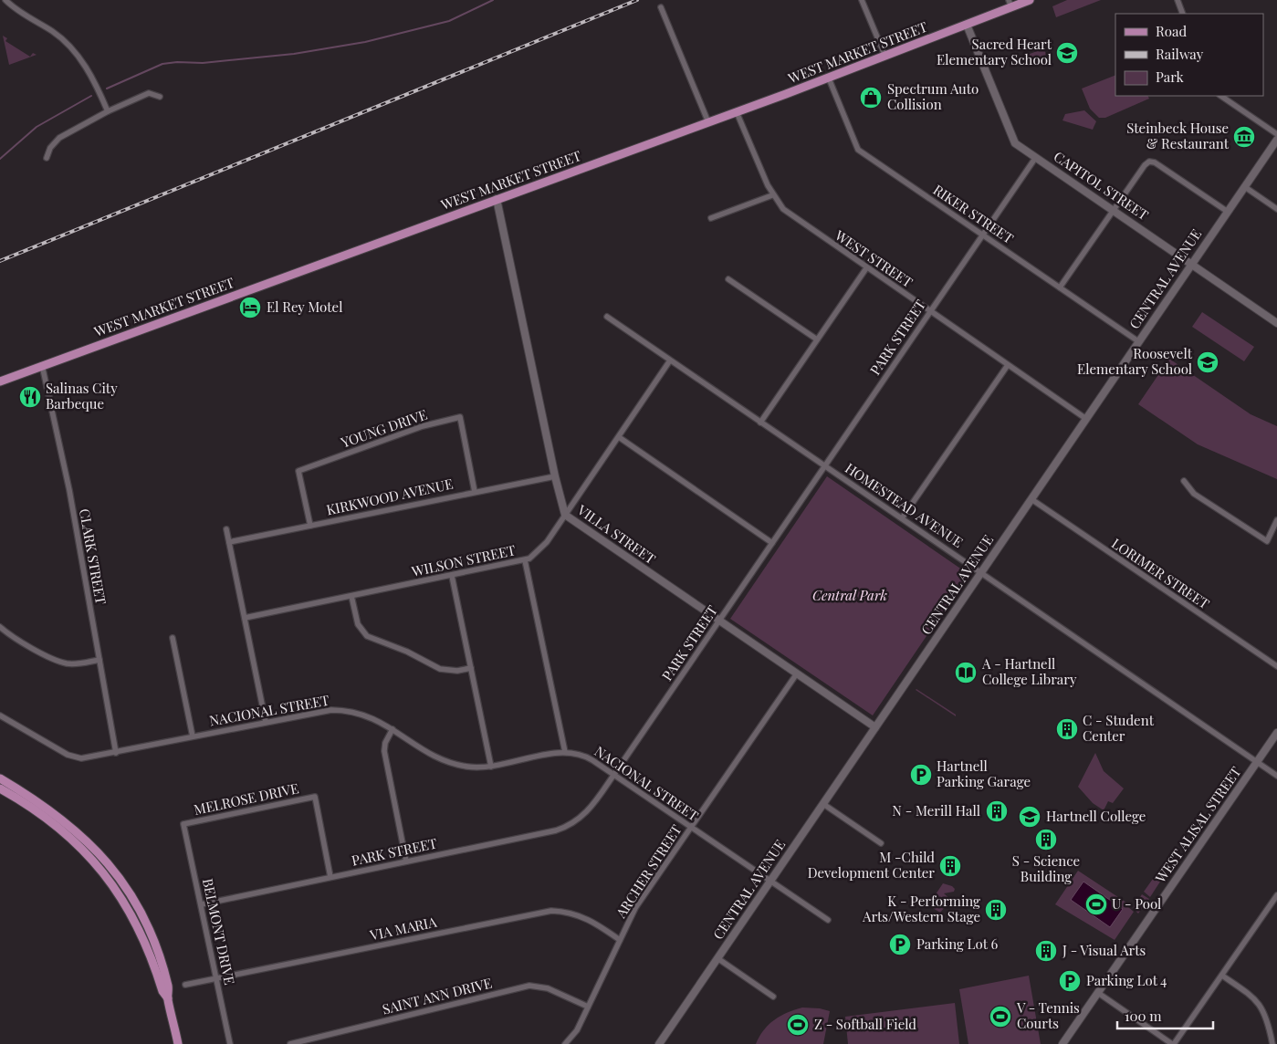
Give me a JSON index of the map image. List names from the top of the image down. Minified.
{"streets":{"main road":["WEST MARKET STREET"],"street":["CAPITOL STREET","RIKER STREET","WEST STREET","CENTRAL AVENUE","PARK STREET","YOUNG DRIVE","KIRKWOOD AVENUE","HOMESTEAD AVENUE","VILLA STREET","CLARK STREET","WILSON STREET","LORIMER STREET","NACIONAL STREET","MELROSE DRIVE","WEST ALISAL STREET","ARCHER STREET","VIA MARIA","BELMONT DRIVE","SAINT ANN DRIVE"]},"crossings":[["WEST MARKET STREET","CAPITOL STREET"],["WEST MARKET STREET","RIKER STREET"],["WEST MARKET STREET","WEST STREET"],["WEST MARKET STREET","VILLA STREET"],["WEST MARKET STREET","CLARK STREET"],["CAPITOL STREET","CENTRAL AVENUE"],["CAPITOL STREET","PARK STREET"],["RIKER STREET","CENTRAL AVENUE"],["RIKER STREET","PARK STREET"],["WEST STREET","CENTRAL AVENUE"],["WEST STREET","PARK STREET"],["CENTRAL AVENUE","HOMESTEAD AVENUE"],["CENTRAL AVENUE","VILLA STREET"],["CENTRAL AVENUE","LORIMER STREET"],["CENTRAL AVENUE","NACIONAL STREET"],["PARK STREET","HOMESTEAD AVENUE"],["PARK STREET","VILLA STREET"],["PARK STREET","NACIONAL STREET"],["PARK STREET","MELROSE DRIVE"],["PARK STREET","BELMONT DRIVE"],["YOUNG DRIVE","KIRKWOOD AVENUE"],["KIRKWOOD AVENUE","VILLA STREET"],["HOMESTEAD AVENUE","WILSON STREET"],["HOMESTEAD AVENUE","WEST ALISAL STREET"],["VILLA STREET","WILSON STREET"],["VILLA STREET","ARCHER STREET"],["CLARK STREET","NACIONAL STREET"],["NACIONAL STREET","ARCHER STREET"],["MELROSE DRIVE","BELMONT DRIVE"],["ARCHER STREET","VIA MARIA"],["ARCHER STREET","SAINT ANN DRIVE"],["VIA MARIA","BELMONT DRIVE"]],"parks":["Central Park"],"places":{"school or university":["Sacred Heart Elementary School","Roosevelt Elementary School","Hartnell College"],"shop":["Spectrum Auto Collision"],"museum":["Steinbeck House & Restaurant"],"hotel":["El Rey Motel"],"restaurant":["Salinas City Barbeque"],"library":["A - Hartnell College Library"],"building":["C - Student Center","N - Merill Hall","S - Science Building","M -Child Development Center","K - Performing Arts/Western Stage","J - Visual Arts"],"parking":["Hartnell Parking Garage","Parking Lot 6","Parking Lot 4"],"sports":["U - Pool","V - Tennis Courts","Z - Softball Field"]},"legend":["Road","Railway","Park"],"scale_bar":"100 m"}
